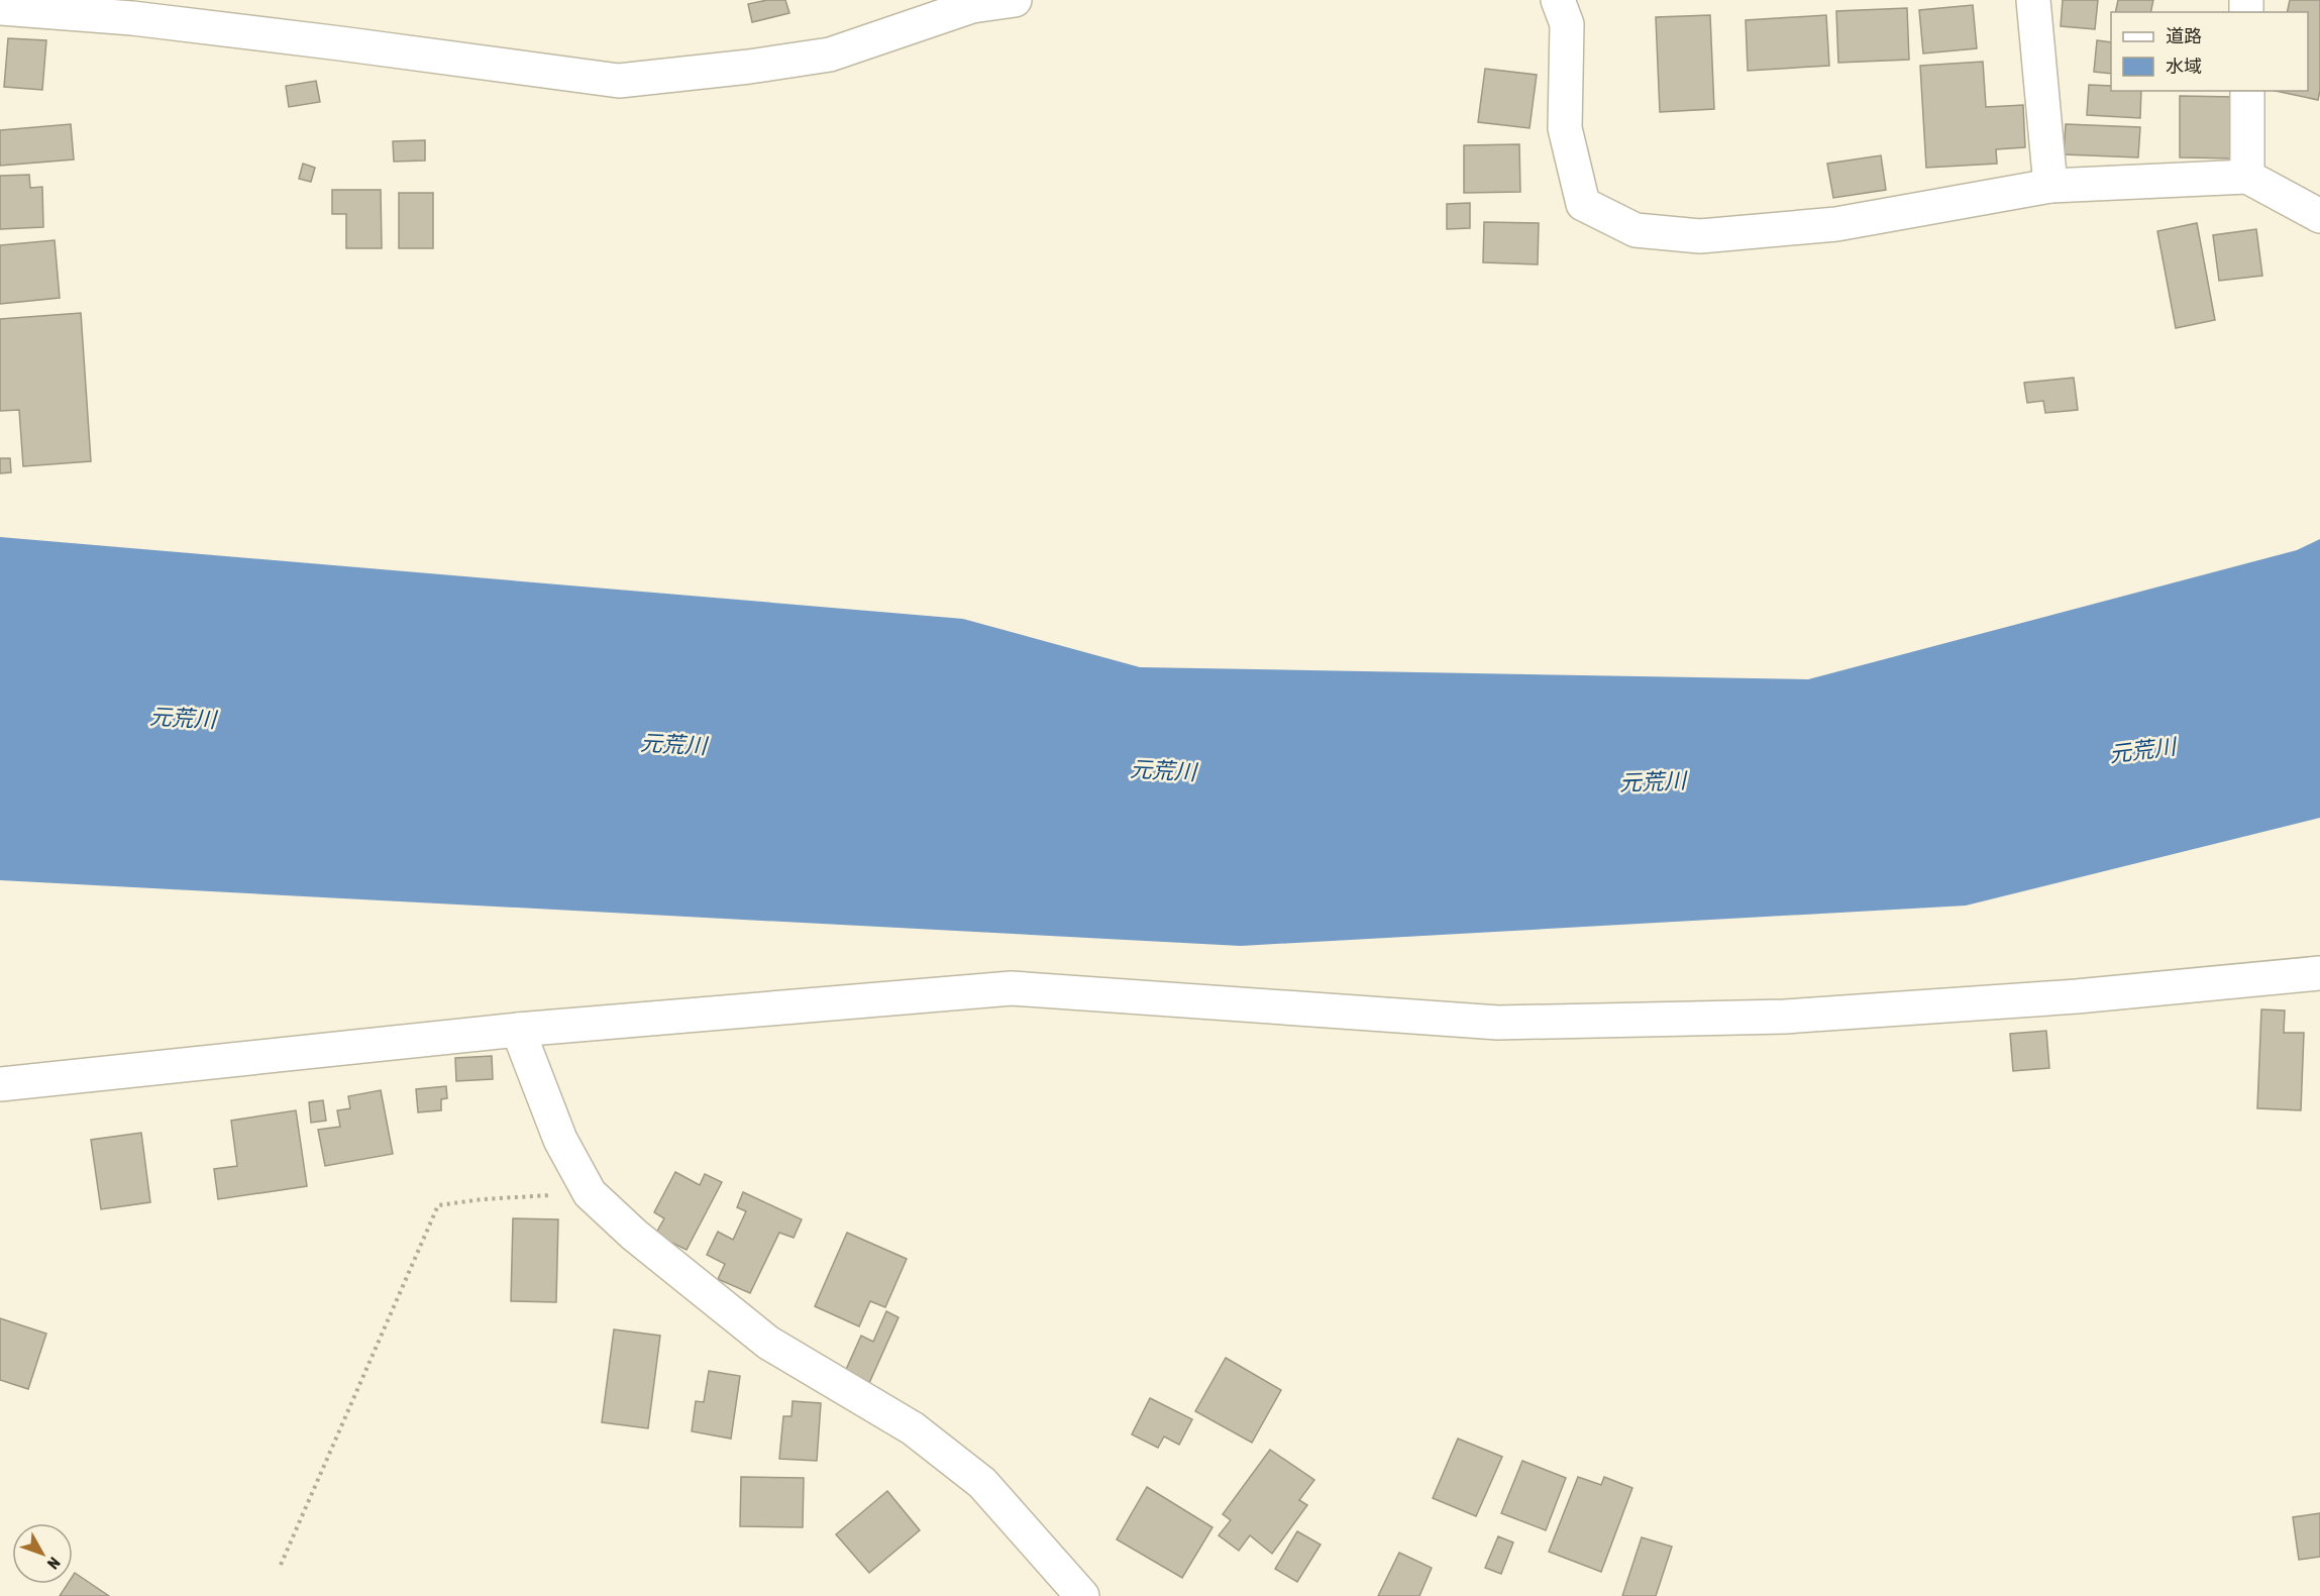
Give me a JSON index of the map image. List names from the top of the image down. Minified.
{"water":["元荒川"],"legend":["道路","水域"],"north":"bottom right"}
